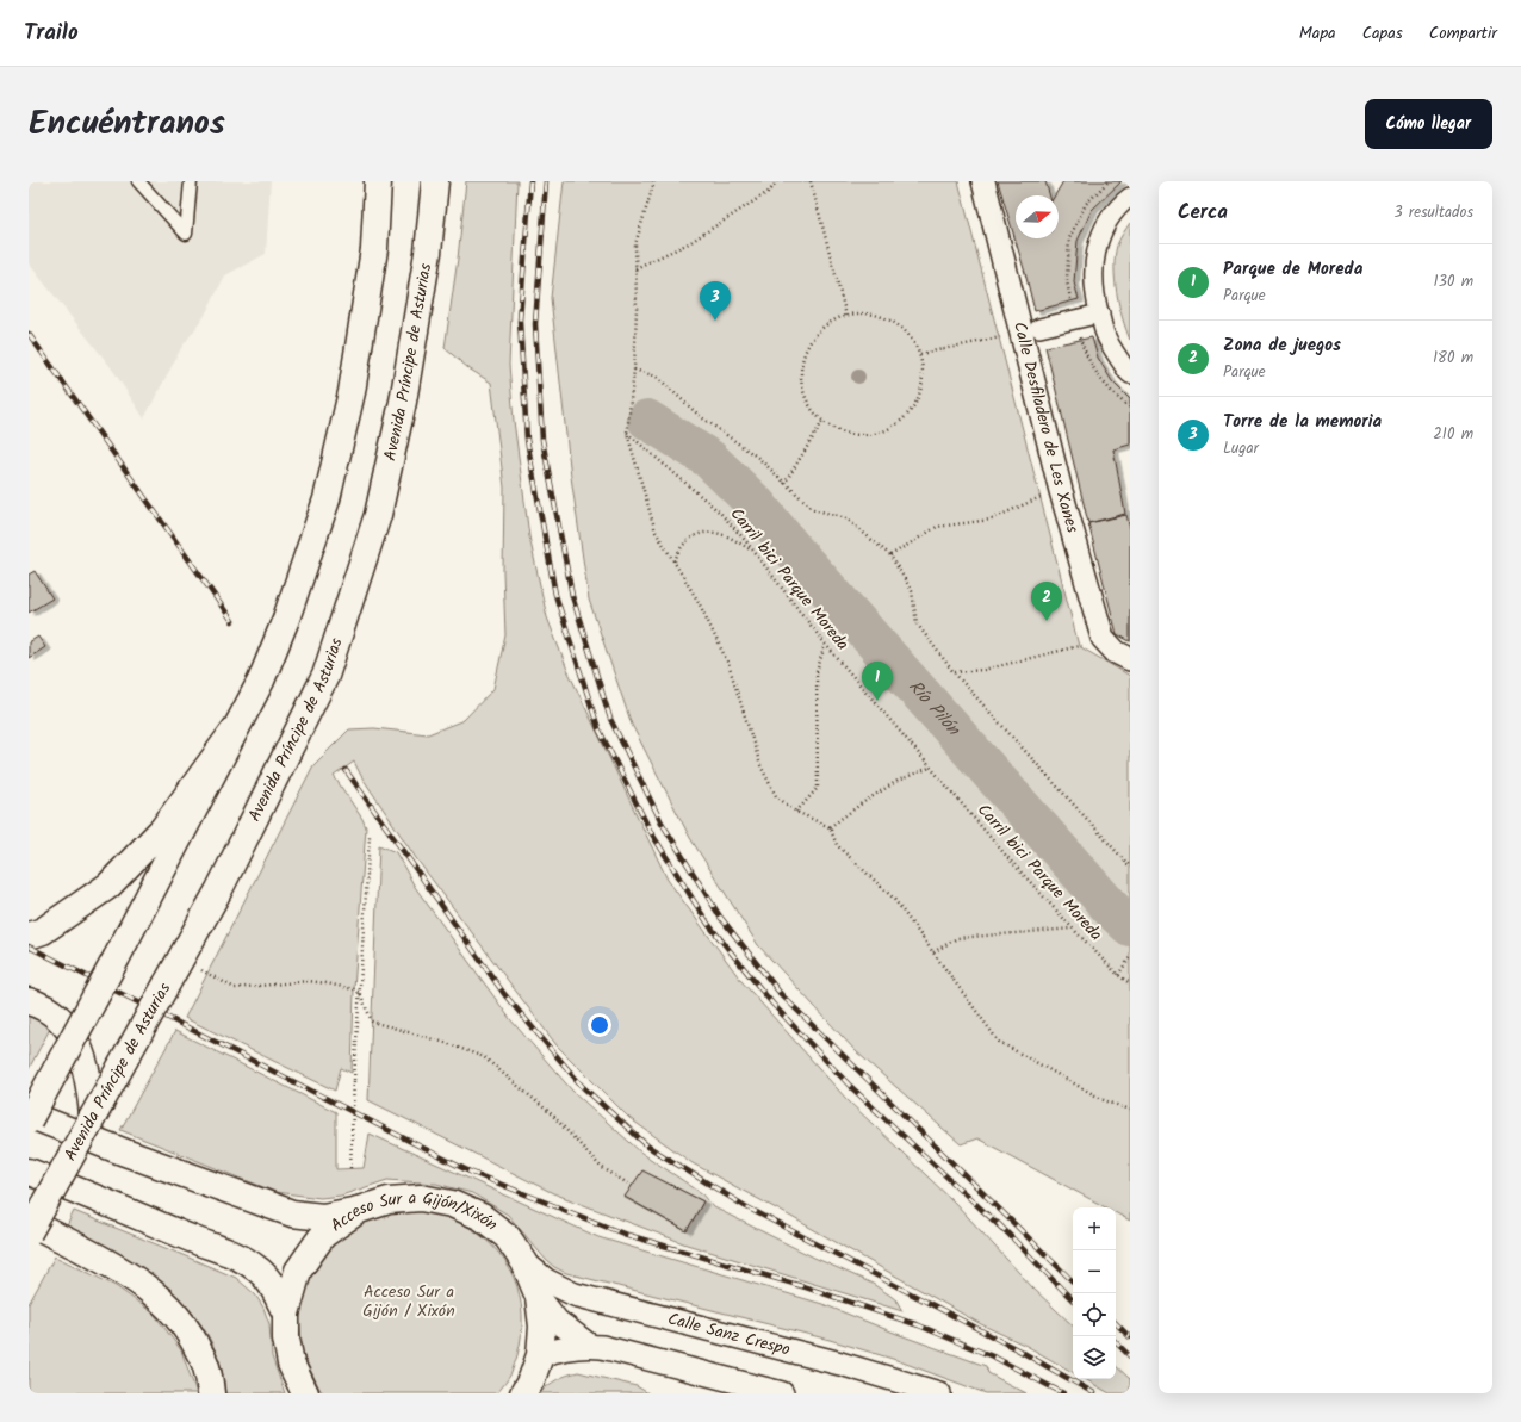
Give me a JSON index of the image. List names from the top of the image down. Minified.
{"streets":{"main road":["Avenida Príncipe de Asturias","Acceso Sur a Gijón/Xixón"],"street":["Calle Desfiladero de Les Xanes","Calle Sanz Crespo"],"path":["Carril bici Parque Moreda"]},"crossings":[["Acceso Sur a Gijón/Xixón","Calle Sanz Crespo"]],"water":["Río Pilón"],"parks":["Acceso Sur a Gijón / Xixón"],"north":"right","page":{"header":"Trailo","nav":["Mapa","Capas","Compartir"],"title":"Encuéntranos","buttons":"Cómo llegar","heading":["Cerca","3 resultados"],"list":[{"mark":"1","name":"Parque de Moreda","note":"Parque","value":"130 m"},{"mark":"2","name":"Zona de juegos","note":"Parque","value":"180 m"},{"mark":"3","name":"Torre de la memoria","note":"Lugar","value":"210 m"}],"pins":["3","2","1"],"map_buttons":["+","−"]}}
